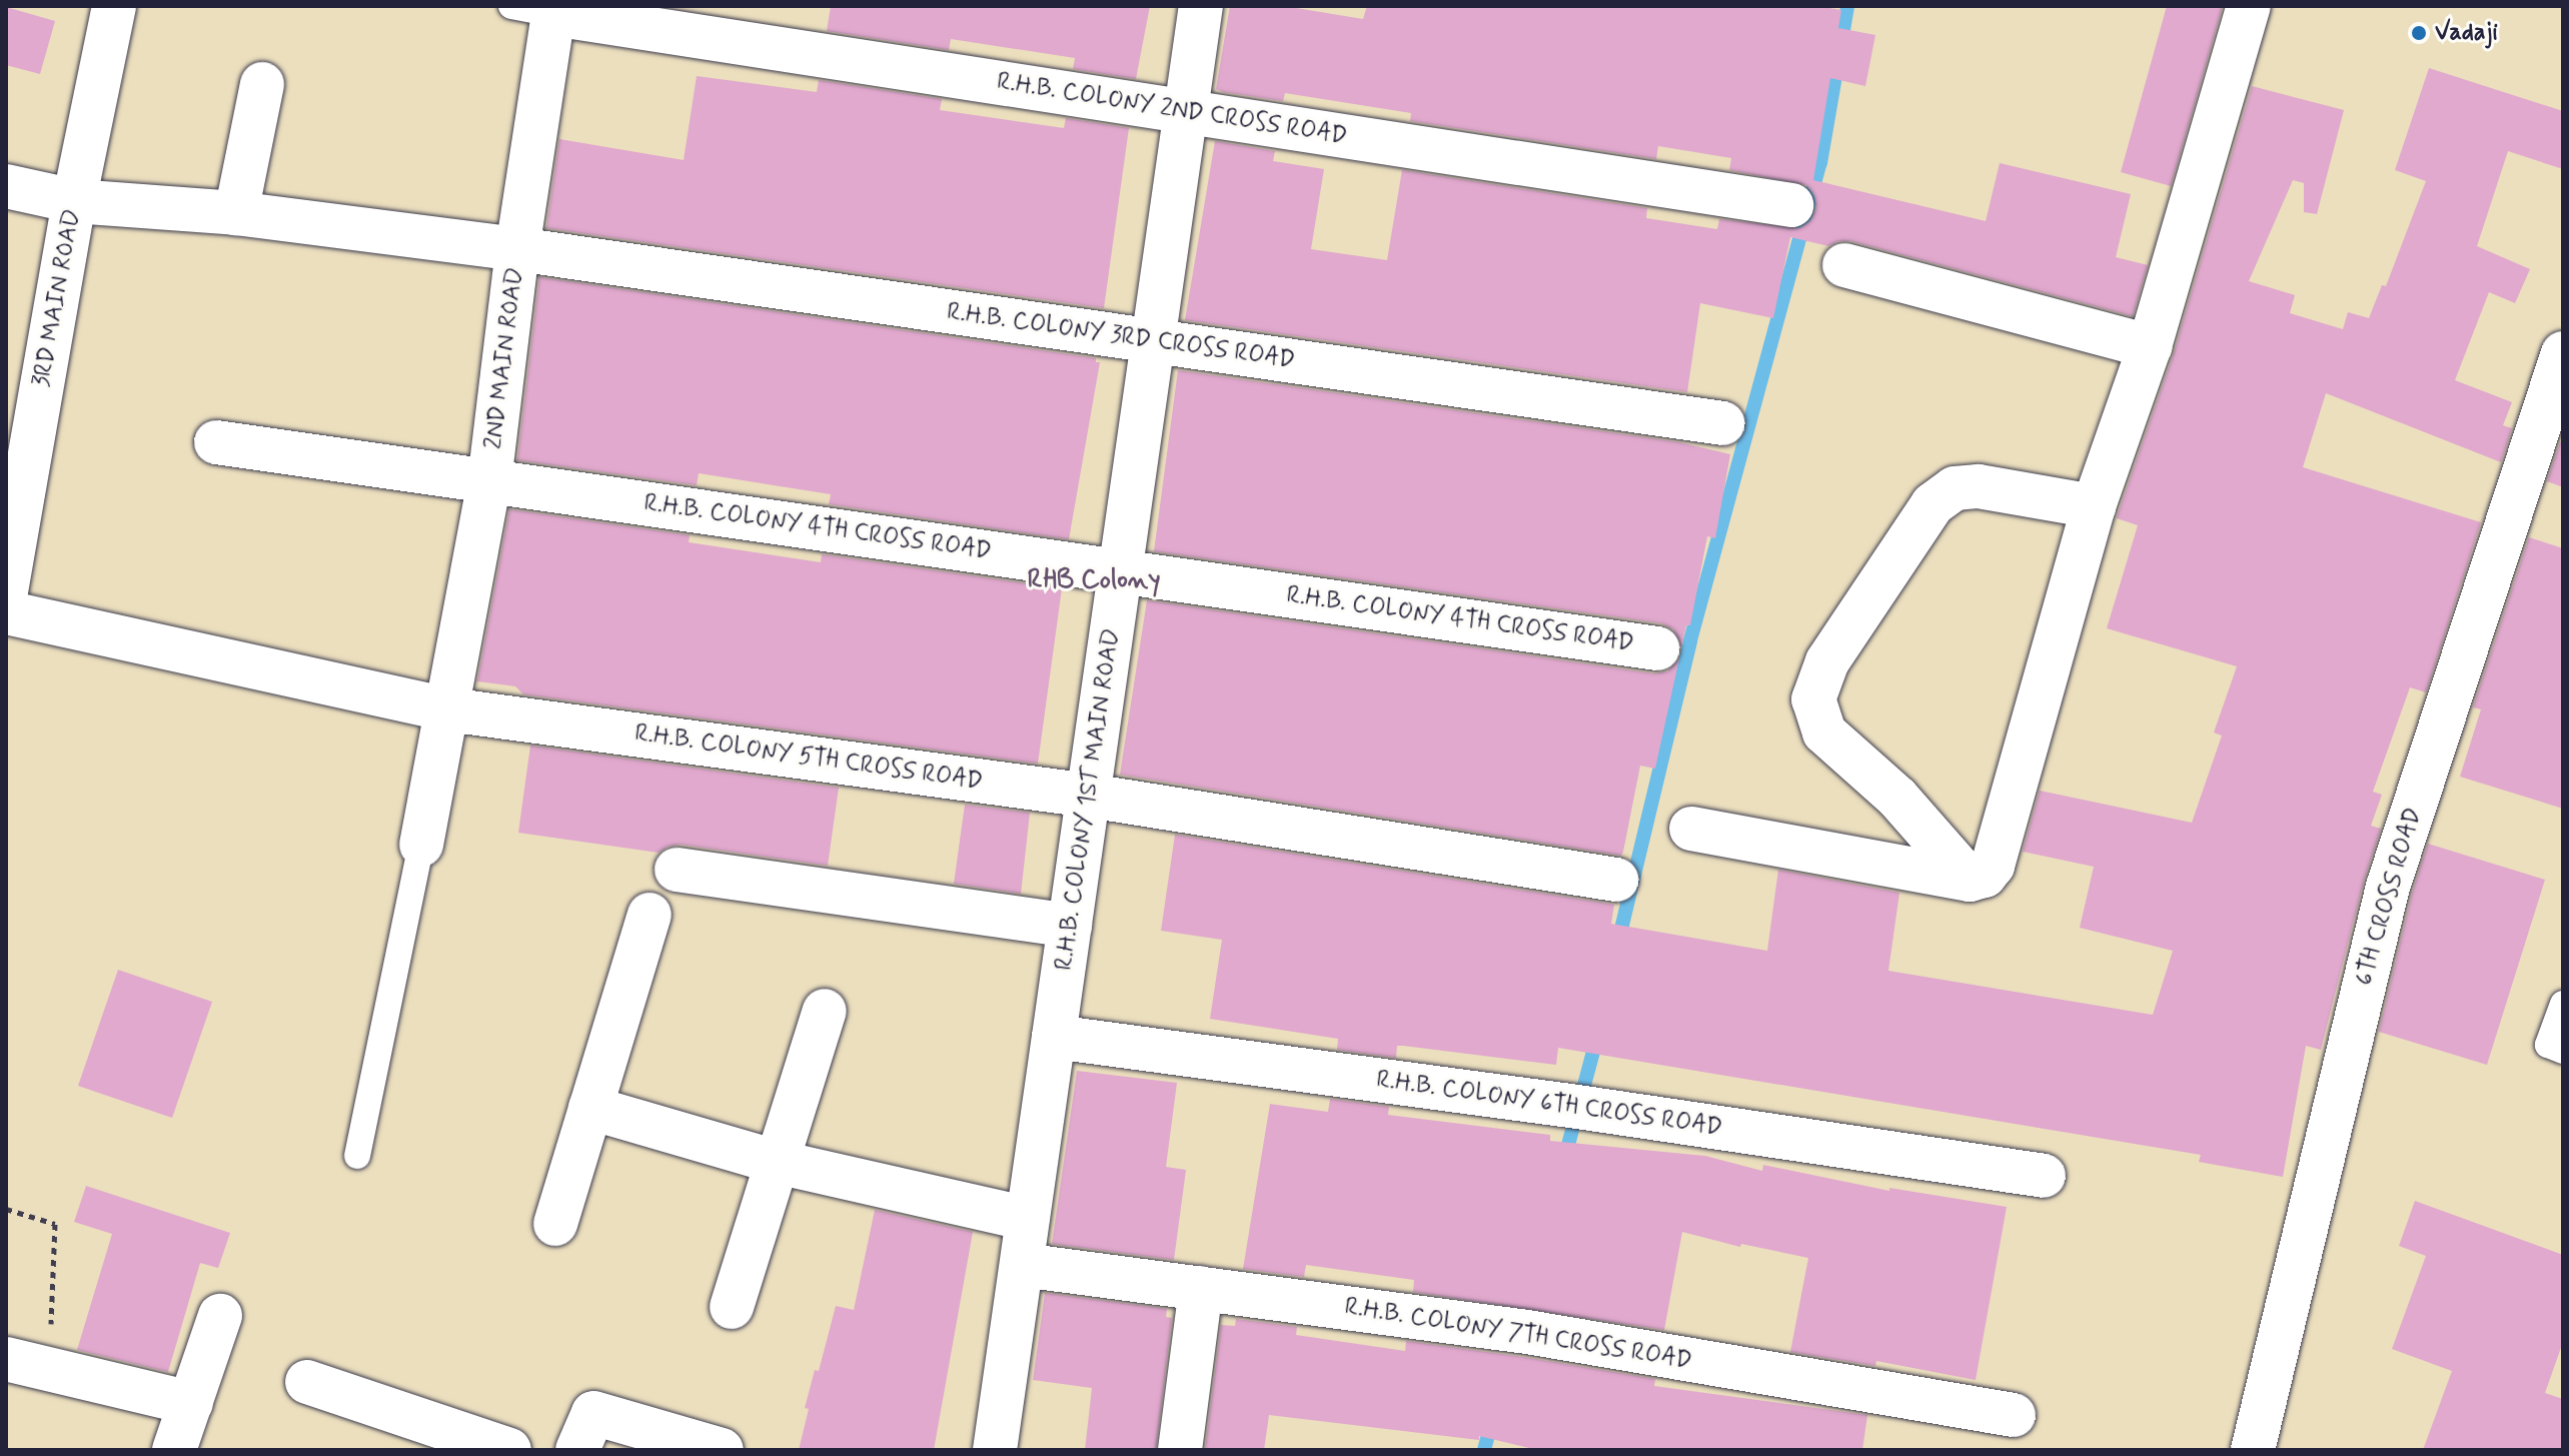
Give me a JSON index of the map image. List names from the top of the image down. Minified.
{"streets":{"street":["R.H.B. COLONY 2ND CROSS ROAD","3RD MAIN ROAD","R.H.B. COLONY 3RD CROSS ROAD","2ND MAIN ROAD","R.H.B. COLONY 4TH CROSS ROAD","R.H.B. COLONY 5TH CROSS ROAD","R.H.B. COLONY 1ST MAIN ROAD","6TH CROSS ROAD","R.H.B. COLONY 6TH CROSS ROAD","R.H.B. COLONY 7TH CROSS ROAD"]},"crossings":[["R.H.B. COLONY 2ND CROSS ROAD","2ND MAIN ROAD"],["R.H.B. COLONY 2ND CROSS ROAD","R.H.B. COLONY 1ST MAIN ROAD"],["3RD MAIN ROAD","R.H.B. COLONY 3RD CROSS ROAD"],["R.H.B. COLONY 3RD CROSS ROAD","2ND MAIN ROAD"],["R.H.B. COLONY 3RD CROSS ROAD","R.H.B. COLONY 1ST MAIN ROAD"],["2ND MAIN ROAD","R.H.B. COLONY 4TH CROSS ROAD"],["2ND MAIN ROAD","R.H.B. COLONY 5TH CROSS ROAD"],["R.H.B. COLONY 4TH CROSS ROAD","R.H.B. COLONY 1ST MAIN ROAD"],["R.H.B. COLONY 5TH CROSS ROAD","R.H.B. COLONY 1ST MAIN ROAD"],["R.H.B. COLONY 1ST MAIN ROAD","R.H.B. COLONY 6TH CROSS ROAD"],["R.H.B. COLONY 1ST MAIN ROAD","R.H.B. COLONY 7TH CROSS ROAD"]],"districts":["RHB Colony"],"places":["Vadaji"]}
